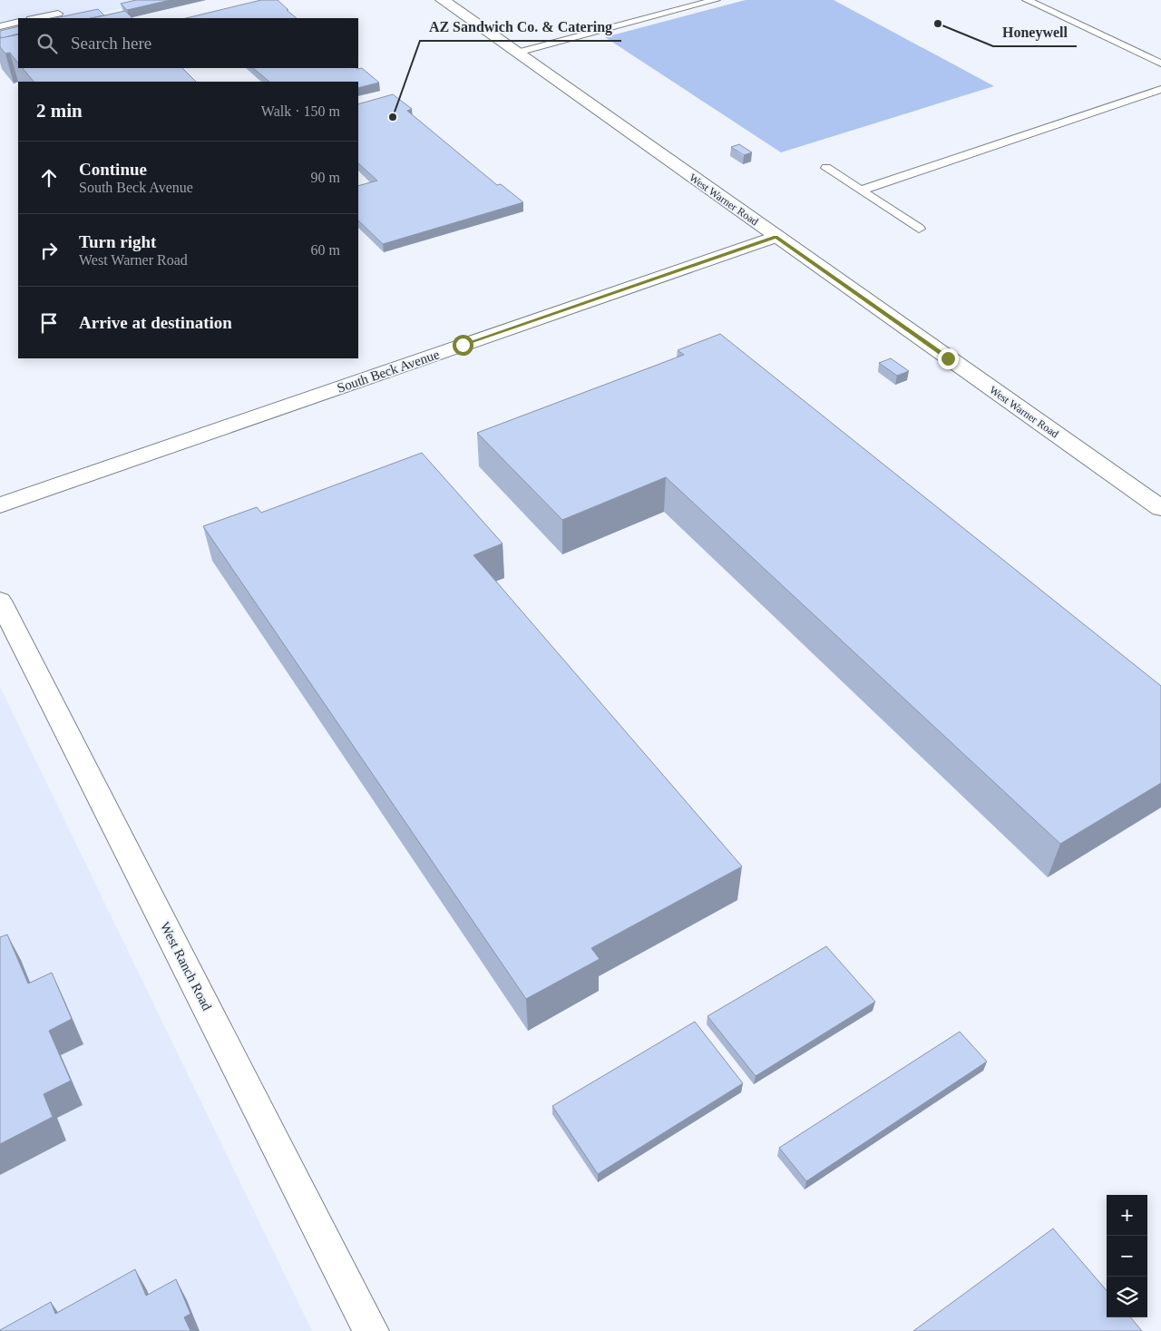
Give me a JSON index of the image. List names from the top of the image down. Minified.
{"streets":{"street":["West Warner Road","South Beck Avenue","West Ranch Road"]},"crossings":[["West Warner Road","South Beck Avenue"]],"places":["Honeywell","AZ Sandwich Co. & Catering"],"page":{"search":"Search here","heading":["2 min","Walk · 150 m"],"list":[["Continue","South Beck Avenue","90 m"],["Turn right","West Warner Road","60 m"],"Arrive at destination"],"map_buttons":["+","−"]}}
